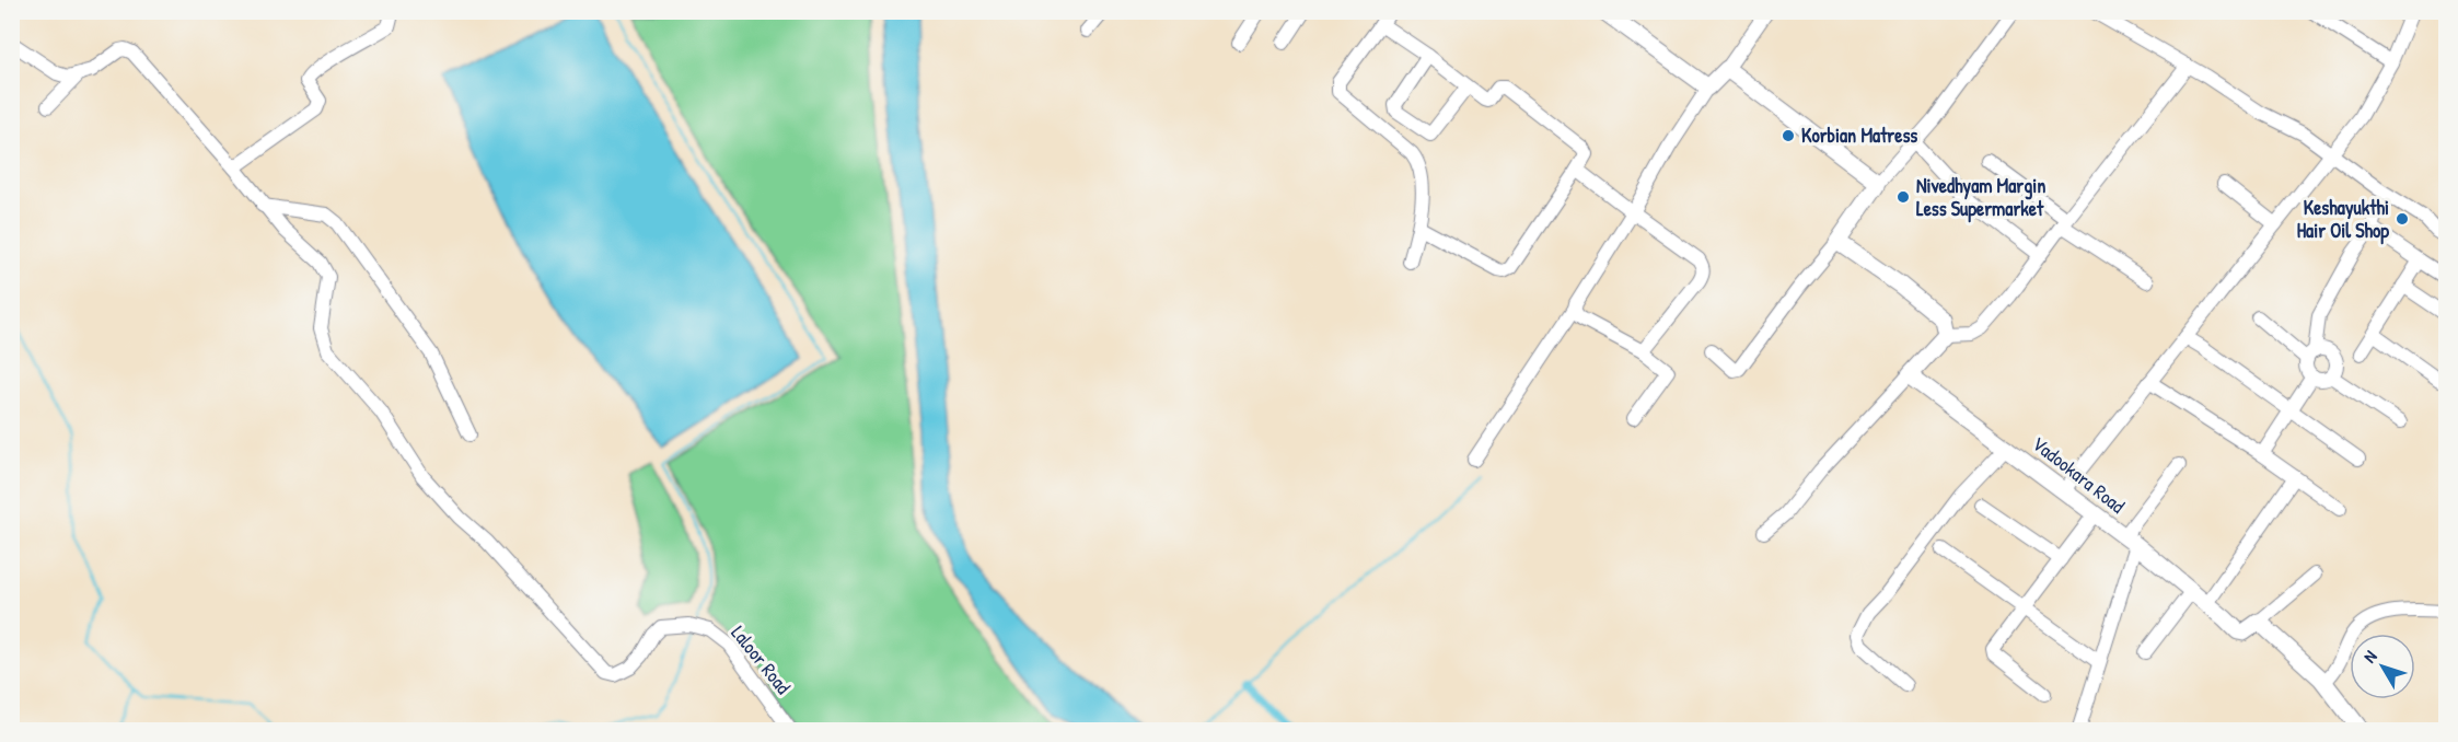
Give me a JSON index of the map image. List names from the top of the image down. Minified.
{"streets":{"main road":["Vadookara Road"],"street":["Laloor Road"]},"places":["Korbian Matress","Nivedhyam Margin Less Supermarket","Keshayukthi Hair Oil Shop"],"north":"top left"}
